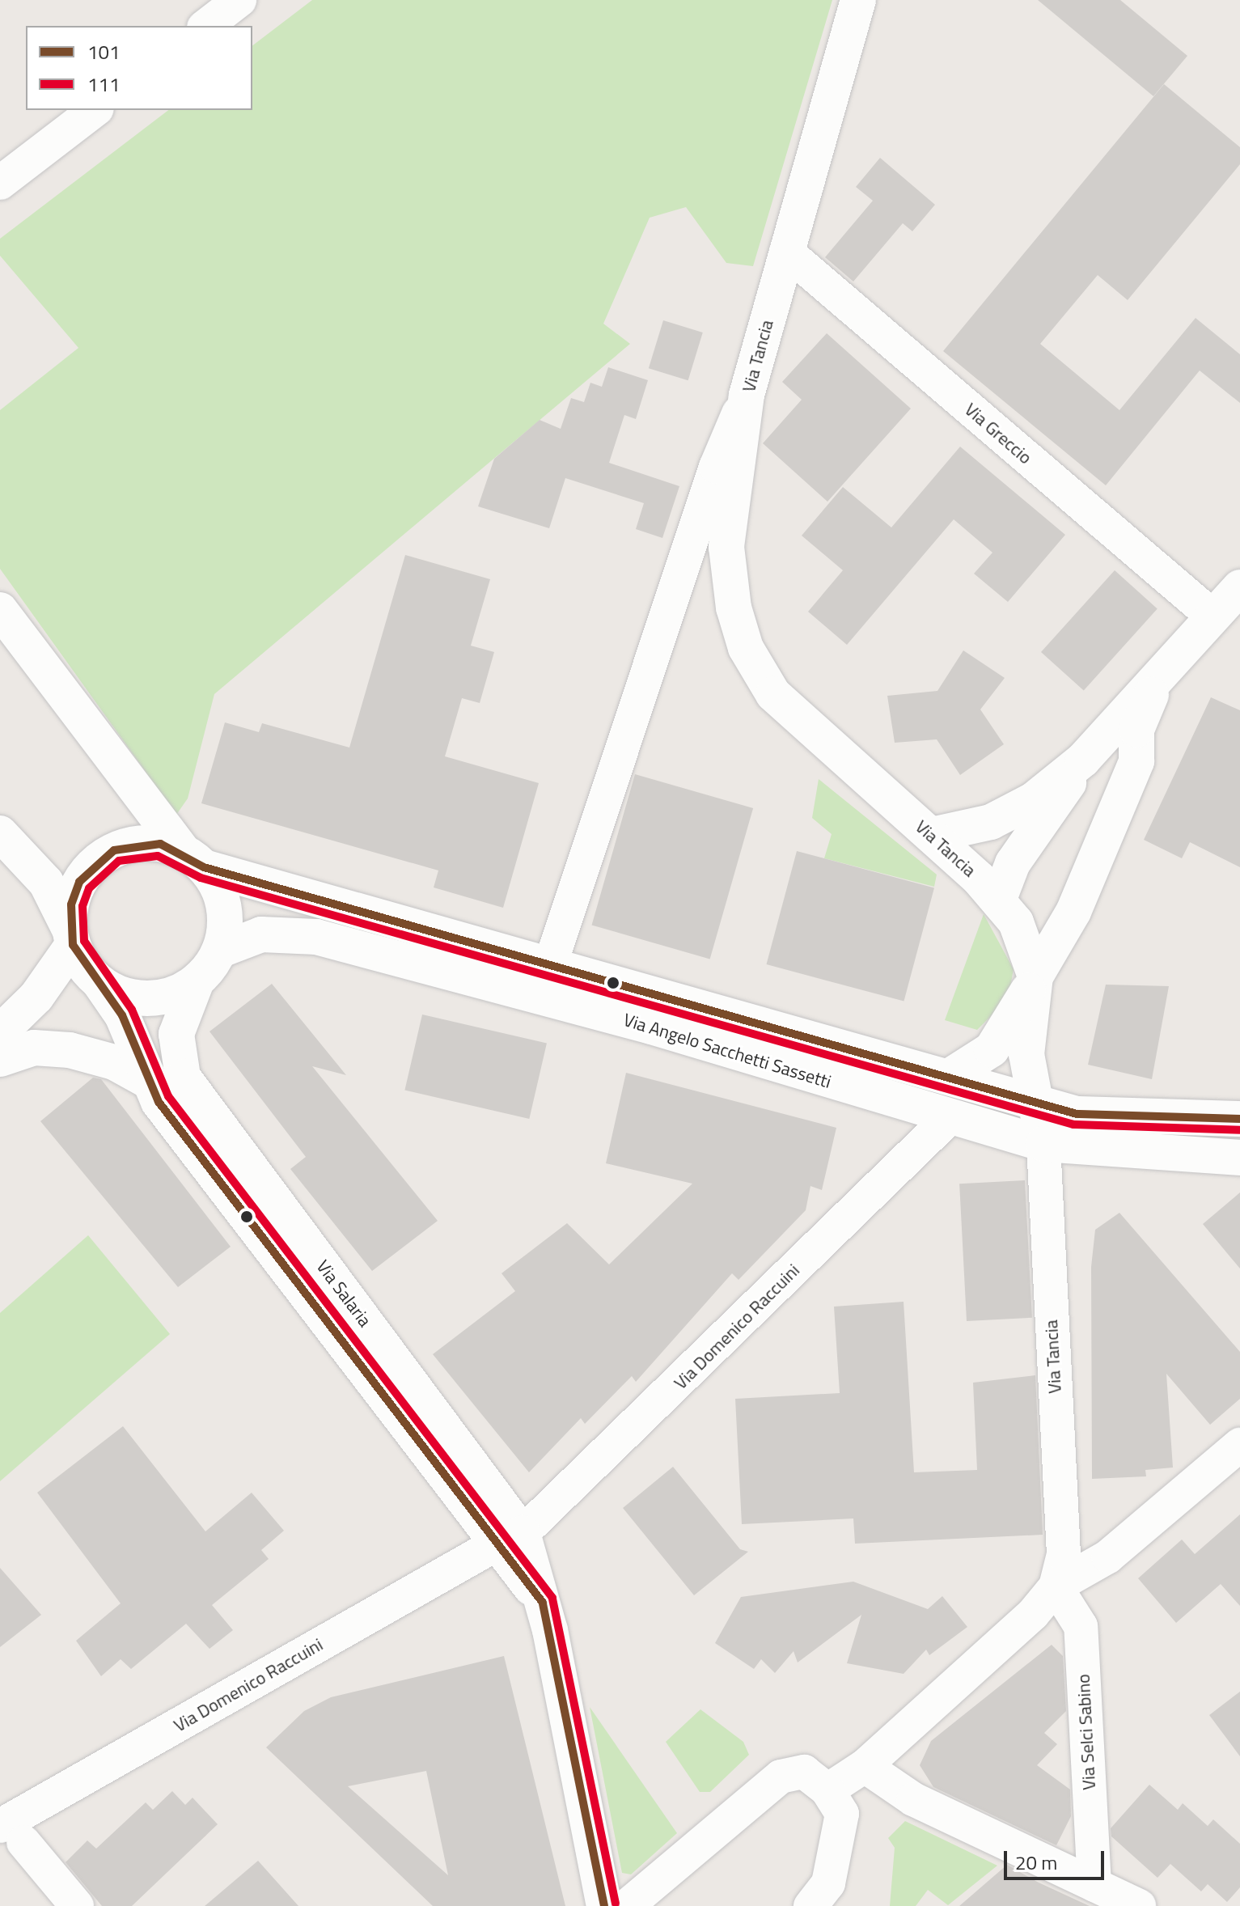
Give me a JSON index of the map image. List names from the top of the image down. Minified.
{"streets":{"main road":["Via Tancia","Via Angelo Sacchetti Sassetti","Via Salaria"],"street":["Via Greccio","Via Domenico Raccuini","Via Selci Sabino"]},"crossings":[["Via Tancia","Via Greccio"],["Via Tancia","Via Angelo Sacchetti Sassetti"],["Via Tancia","Via Selci Sabino"],["Via Angelo Sacchetti Sassetti","Via Salaria"],["Via Angelo Sacchetti Sassetti","Via Domenico Raccuini"],["Via Salaria","Via Domenico Raccuini"]],"lines":["transit line 101","transit line 111"],"legend":["101","111"],"scale_bar":"20 m"}
